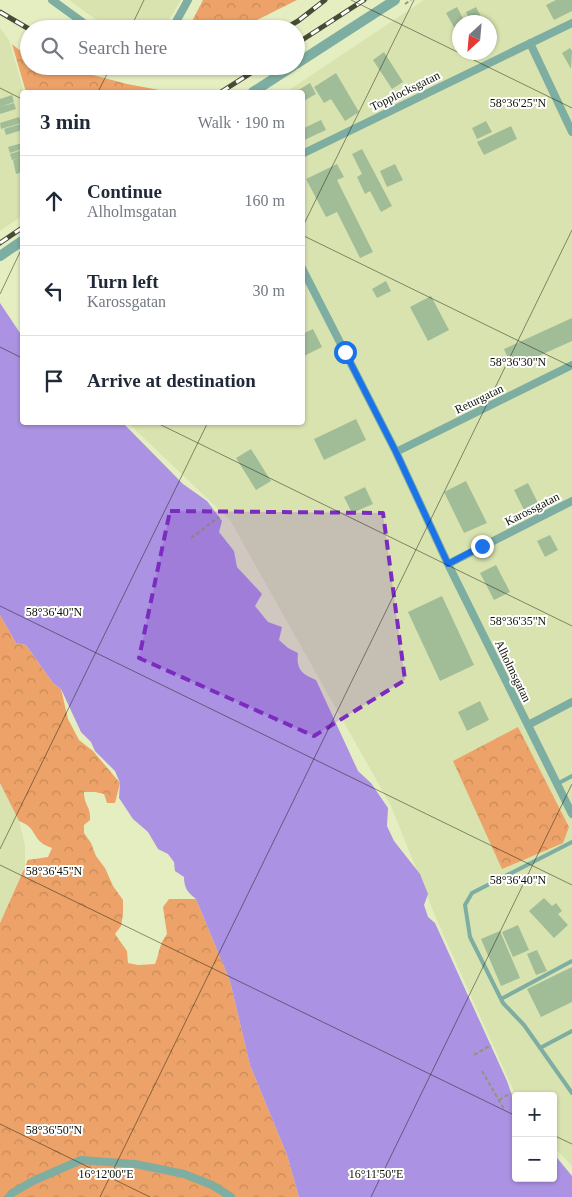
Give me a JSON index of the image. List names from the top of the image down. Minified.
{"streets":{"street":["Topplocksgatan","Returgatan","Karossgatan","Alholmsgatan"]},"crossings":[["Returgatan","Alholmsgatan"],["Karossgatan","Alholmsgatan"]],"north":"bottom left","page":{"search":"Search here","heading":["3 min","Walk · 190 m"],"list":[["Continue","Alholmsgatan","160 m"],["Turn left","Karossgatan","30 m"],"Arrive at destination"],"map_buttons":["+","−"]},"coordinates":["58°36'25\"N","58°36'30\"N","58°36'40\"N","58°36'35\"N","58°36'45\"N","58°36'50\"N","16°12'00\"E","16°11'50\"E"]}
